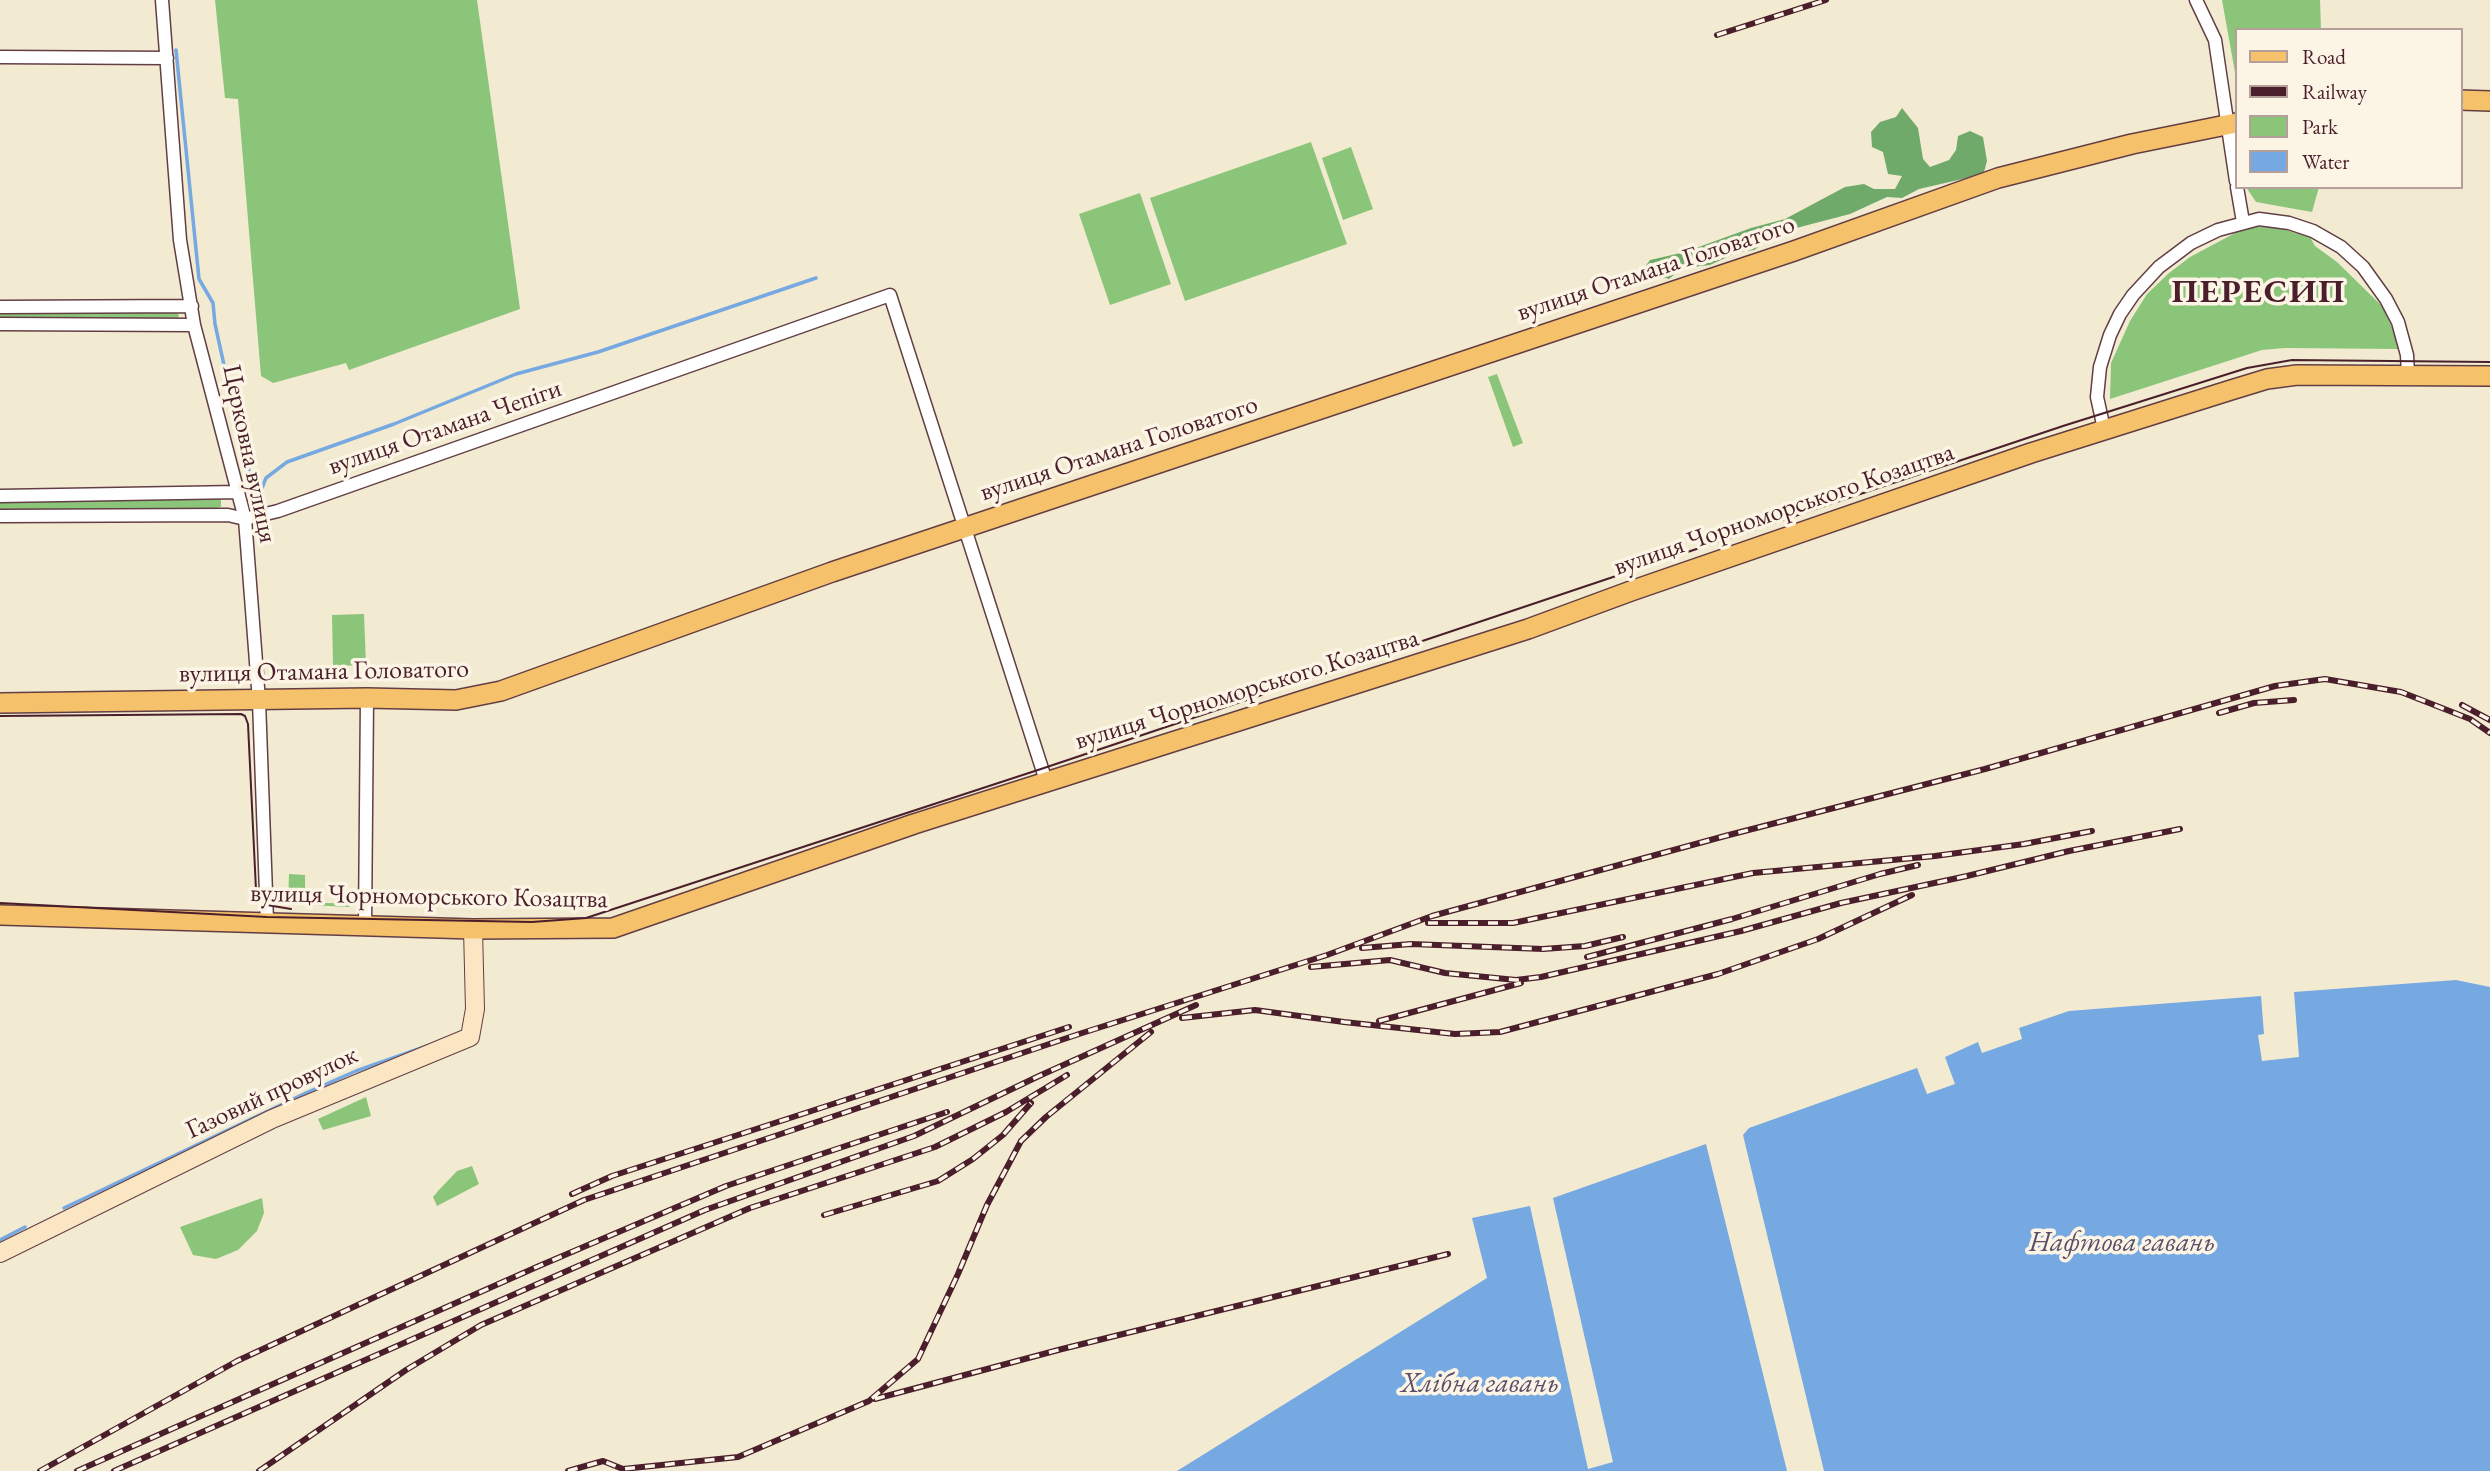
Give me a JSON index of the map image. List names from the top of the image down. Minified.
{"streets":{"main road":["вулиця Отамана Головатого","вулиця Чорноморського Козацтва"],"street":["вулиця Отамана Чепіги","Церковна вулиця","Газовий провулок"]},"crossings":[["вулиця Отамана Головатого","вулиця Отамана Чепіги"],["вулиця Отамана Головатого","Церковна вулиця"],["вулиця Отамана Чепіги","Церковна вулиця"],["Церковна вулиця","вулиця Чорноморського Козацтва"],["вулиця Чорноморського Козацтва","Газовий провулок"]],"districts":["ПЕРЕСИП"],"water":["Нафтова гавань","Хлібна гавань"],"legend":["Road","Railway","Park","Water"]}
